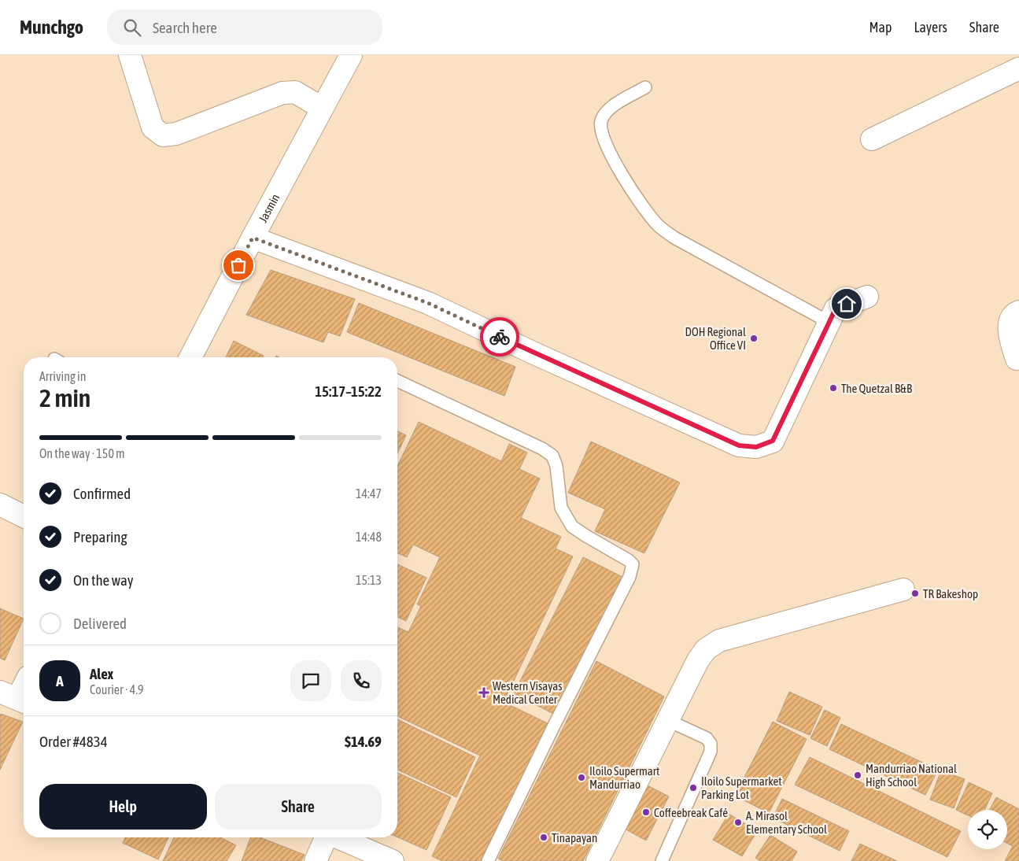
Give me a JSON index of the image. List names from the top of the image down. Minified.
{"streets":{"street":["Jasmin"]},"places":{"other":["DOH Regional Office VI","The Quetzal B&B","TR Bakeshop","Mandurriao National High School","Iloilo Supermart Mandurriao","Iloilo Supermarket Parking Lot","Coffeebreak Café","A. Mirasol Elementary School","Tinapayan"],"health":["Western Visayas Medical Center"]},"page":{"header":"Munchgo","search":"Search here","nav":["Map","Layers","Share"],"heading":["2 min","Arriving in","15:17–15:22"],"panel":["Alex","Courier · 4.9","Order #4834","$14.69"],"bar":"On the way · 150 m","list":[["Confirmed","14:47"],["Preparing","14:48"],["On the way","15:13"],"Delivered"],"round":"A","buttons":["Help","Share"]}}
